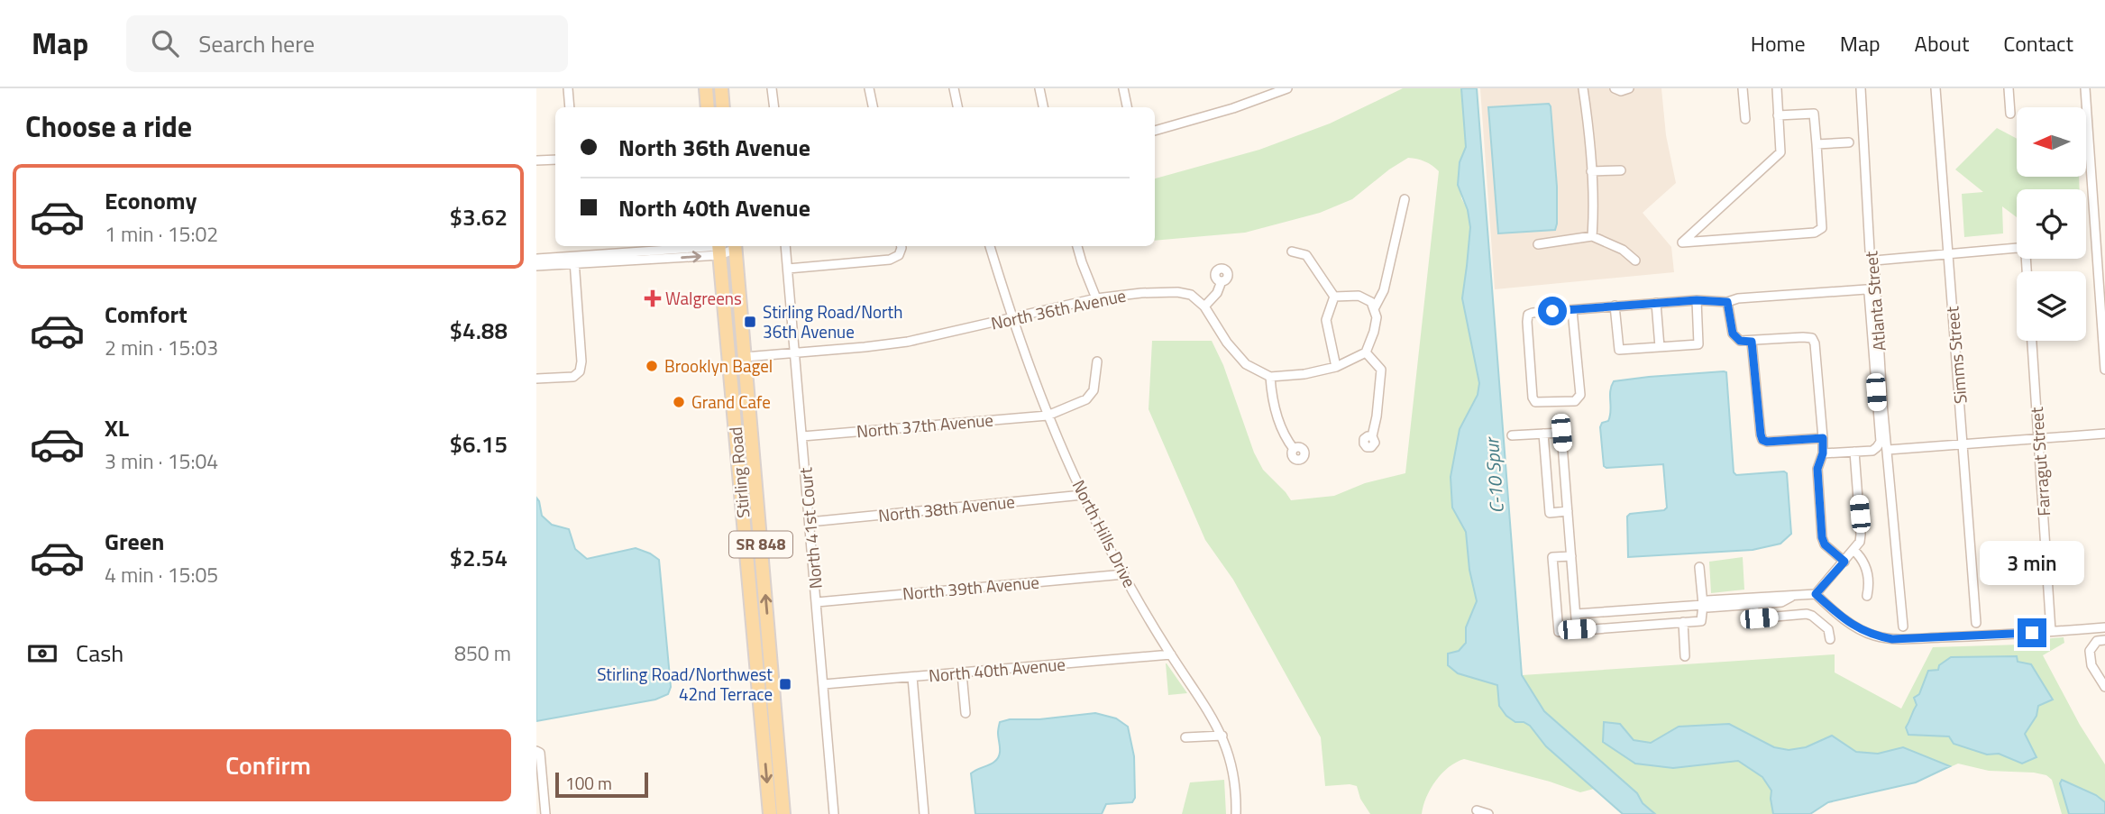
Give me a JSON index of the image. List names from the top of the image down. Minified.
{"streets":{"main road":["Stirling Road","SR 848"],"street":["Atlanta Street","North 36th Avenue","Simms Street","North 37th Avenue","Farragut Street","North 38th Avenue","North 41st Court","North Hills Drive","North 39th Avenue","North 40th Avenue"]},"crossings":[["North 36th Avenue","Stirling Road"],["North 36th Avenue","North 41st Court"],["North 36th Avenue","North Hills Drive"],["North 37th Avenue","North 41st Court"],["North 37th Avenue","North Hills Drive"],["North 38th Avenue","North 41st Court"],["North 38th Avenue","North Hills Drive"],["North 41st Court","North 39th Avenue"],["North 41st Court","North 40th Avenue"],["North Hills Drive","North 39th Avenue"],["North Hills Drive","North 40th Avenue"]],"water":["C-10 Spur"],"places":{"health":["Walgreens"],"transit":["Stirling Road/North 36th Avenue","Stirling Road/Northwest 42nd Terrace"],"other":["Brooklyn Bagel","Grand Cafe"]},"scale_bar":"100 m","north":"left","page":{"header":"Map","search":"Search here","nav":["Home","Map","About","Contact"],"heading":"Choose a ride","banner":["North 36th Avenue","North 40th Avenue"],"list":[{"name":"Economy","note":"1 min · 15:02","value":"$3.62"},{"name":"Comfort","note":"2 min · 15:03","value":"$4.88"},{"name":"XL","note":"3 min · 15:04","value":"$6.15"},{"name":"Green","note":"4 min · 15:05","value":"$2.54"}],"bubble":"3 min","pay":["Cash","850 m"],"buttons":"Confirm","scale":"100 m"}}
